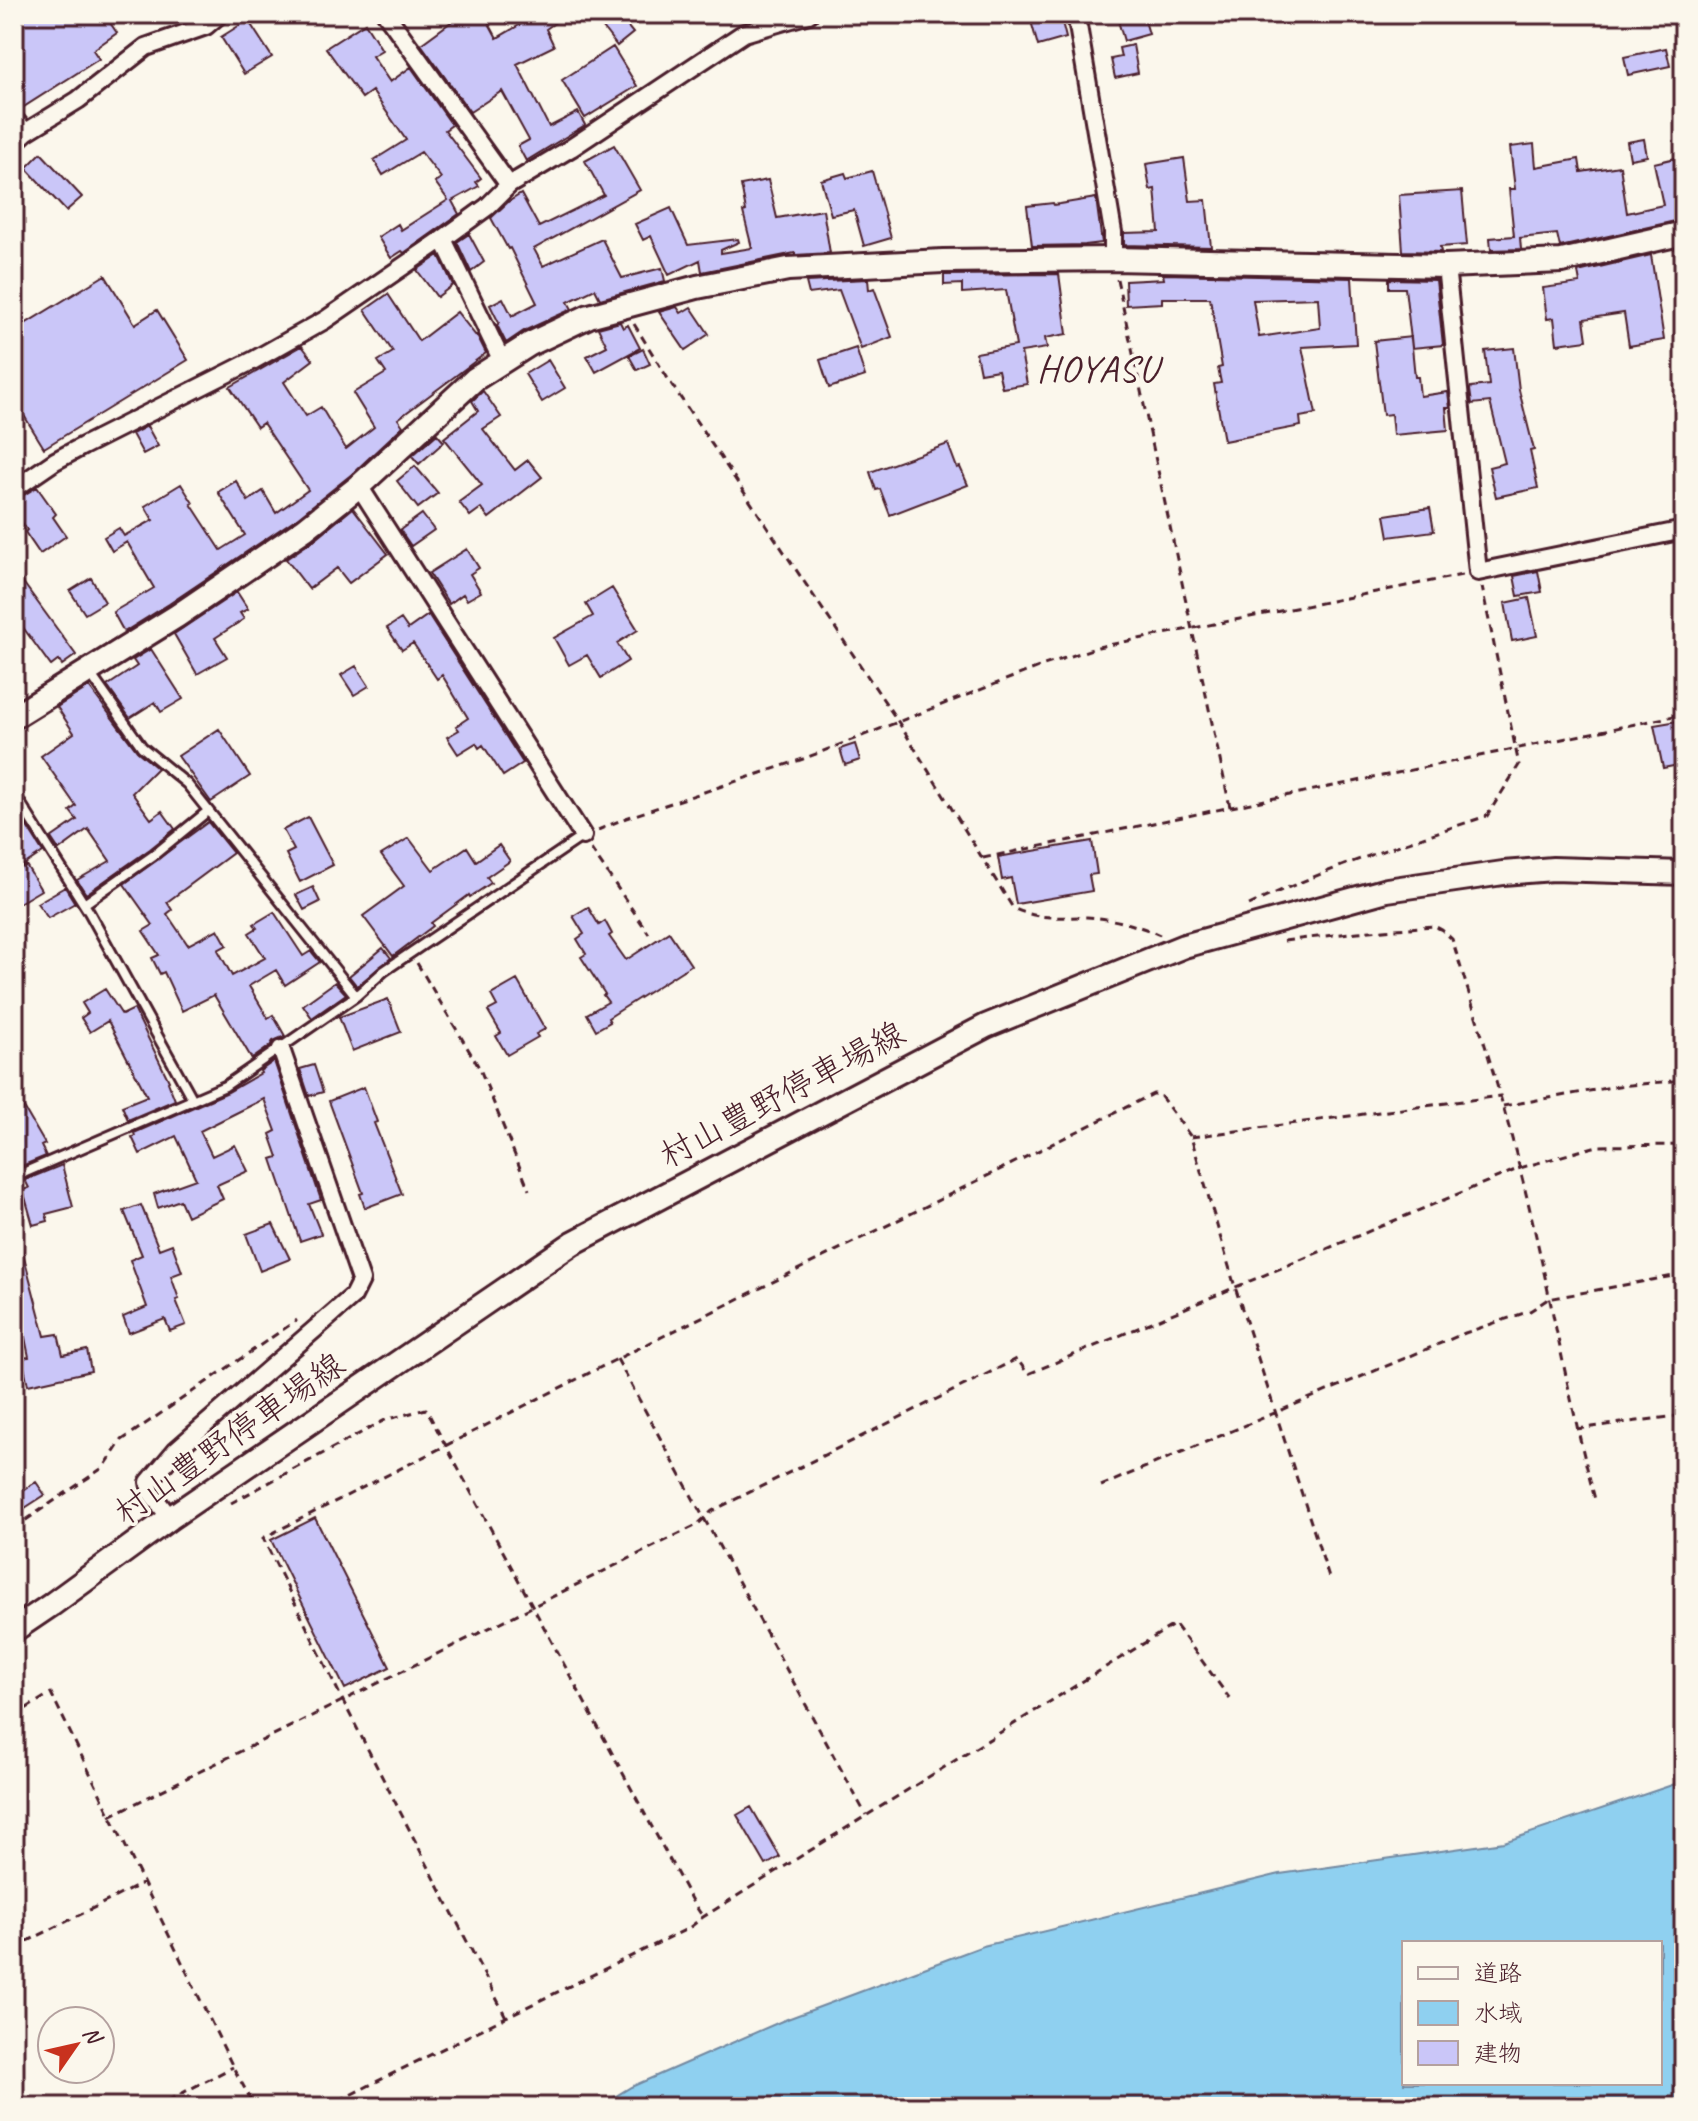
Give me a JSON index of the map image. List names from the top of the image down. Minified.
{"streets":{"main road":["村山豊野停車場線"]},"districts":["HOYASU"],"legend":["道路","水域","建物"],"north":"top right"}
